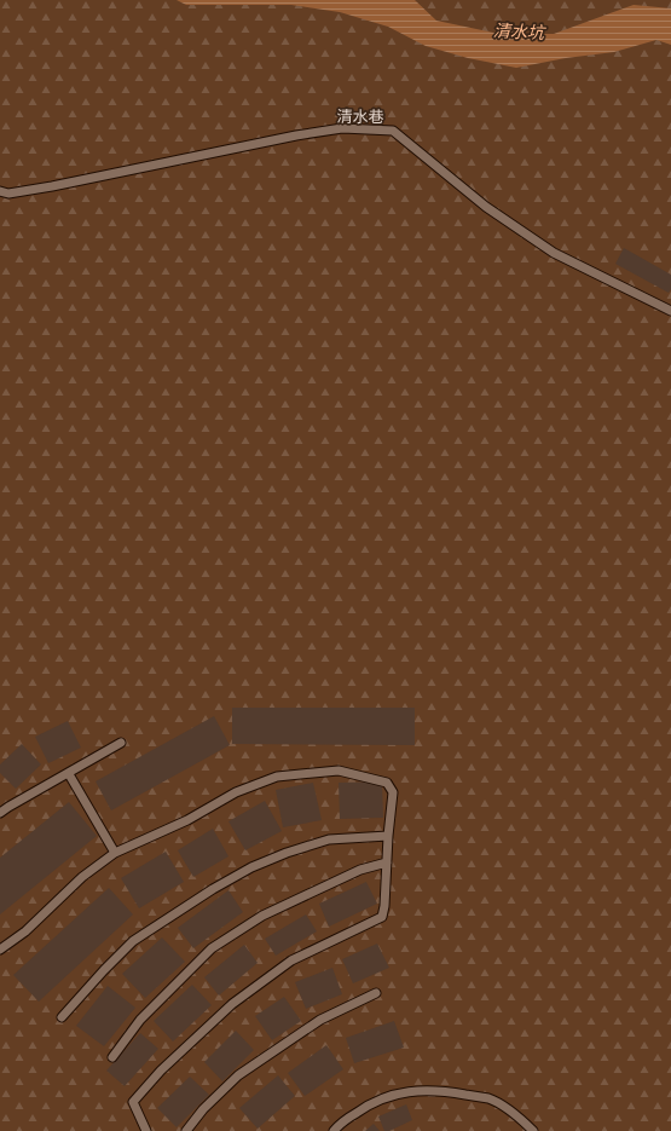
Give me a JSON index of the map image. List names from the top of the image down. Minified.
{"streets":{"lane":["清水巷"]},"water":["清水坑"]}
